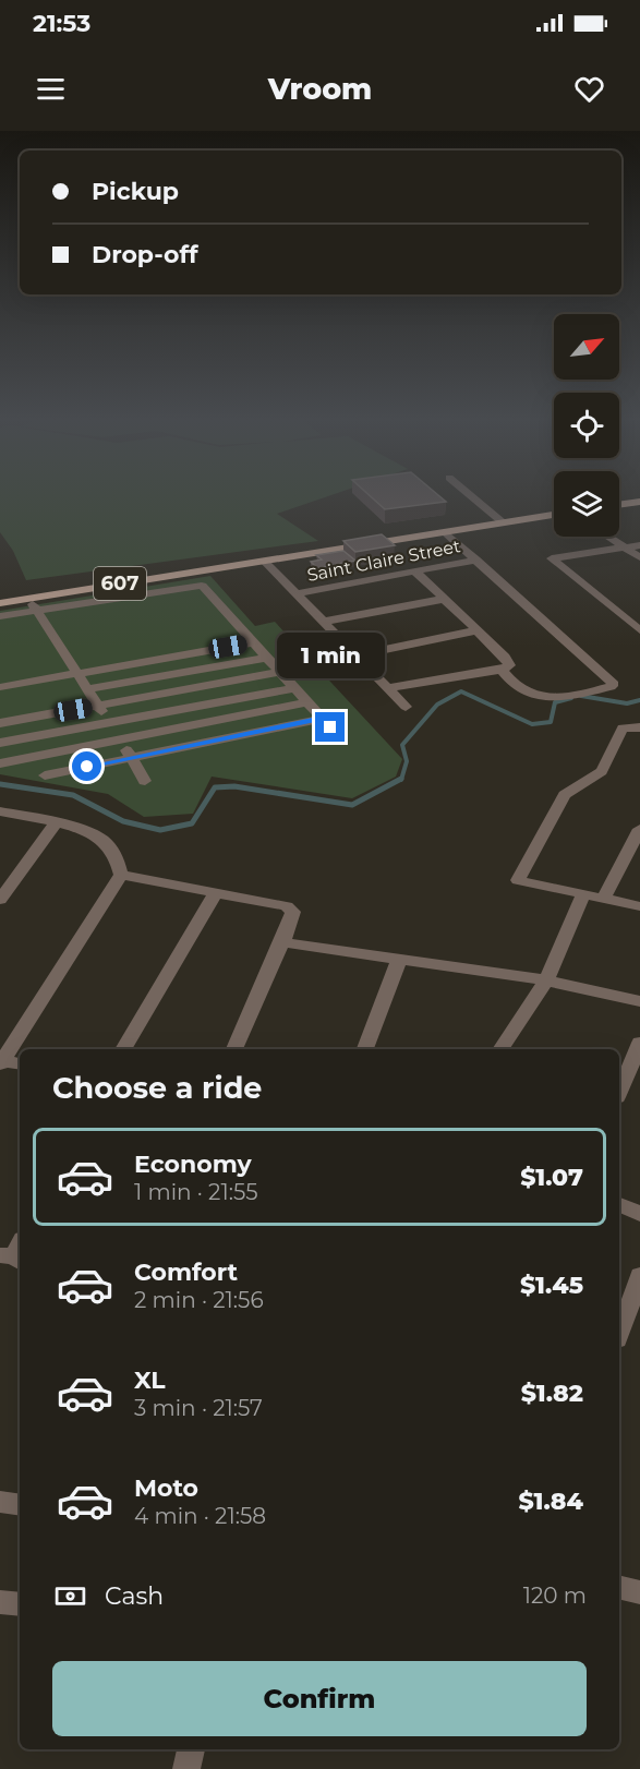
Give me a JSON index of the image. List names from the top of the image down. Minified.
{"streets":{"main road":["607"],"street":["Saint Claire Street"]},"north":"top right","page":{"status":"21:53","header":"Vroom","banner":["Pickup","Drop-off"],"bubble":"1 min","heading":"Choose a ride","list":[{"name":"Economy","note":"1 min · 21:55","value":"$1.07"},{"name":"Comfort","note":"2 min · 21:56","value":"$1.45"},{"name":"XL","note":"3 min · 21:57","value":"$1.82"},{"name":"Moto","note":"4 min · 21:58","value":"$1.84"}],"pay":["Cash","120 m"],"buttons":"Confirm"}}
